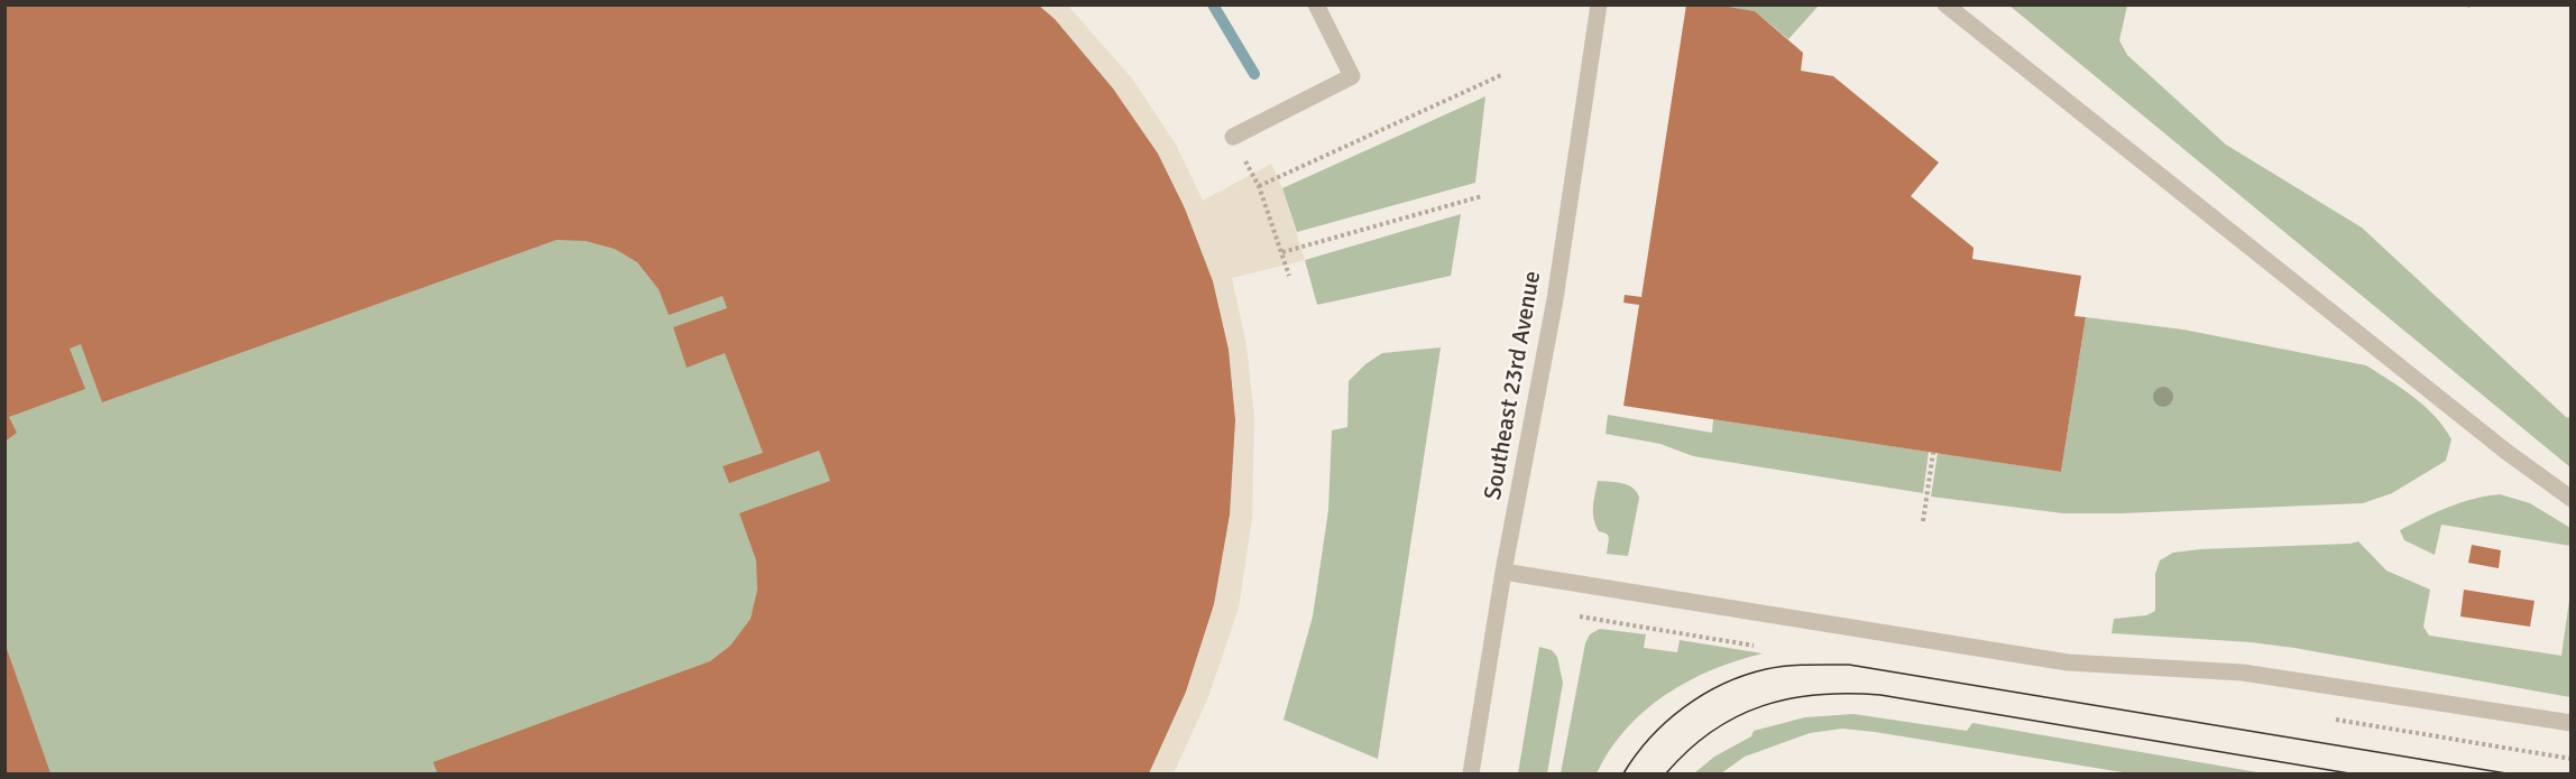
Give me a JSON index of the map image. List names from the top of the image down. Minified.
{"streets":{"street":["Southeast 23rd Avenue"]}}
